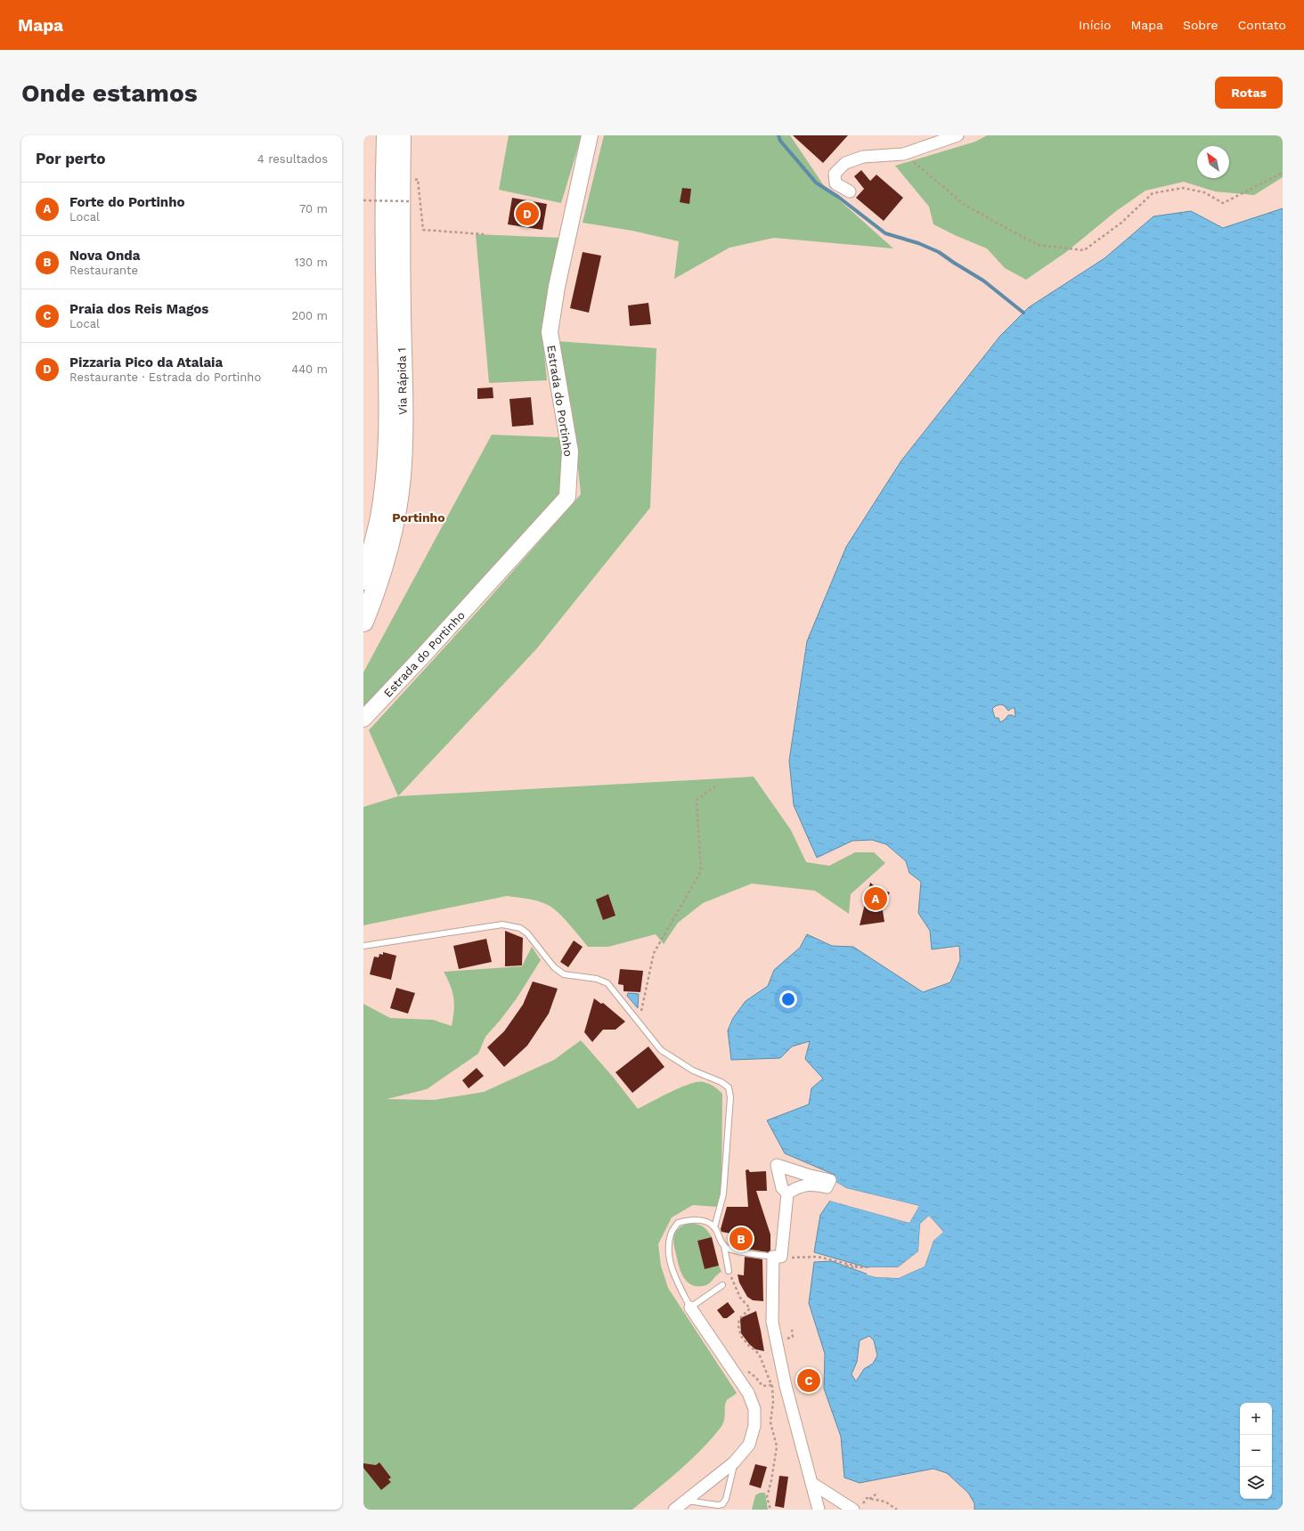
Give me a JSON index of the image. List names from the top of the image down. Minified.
{"streets":{"highway":["Via Rápida 1"],"street":["Estrada do Portinho"]},"districts":["Portinho"],"north":"top left","page":{"header":"Mapa","nav":["Início","Mapa","Sobre","Contato"],"buttons":"Rotas","title":"Onde estamos","heading":["Por perto","4 resultados"],"list":[{"mark":"A","name":"Forte do Portinho","note":"Local","value":"70 m"},{"mark":"B","name":"Nova Onda","note":"Restaurante","value":"130 m"},{"mark":"C","name":"Praia dos Reis Magos","note":"Local","value":"200 m"},{"mark":"D","name":"Pizzaria Pico da Atalaia","note":"Restaurante · Estrada do Portinho","value":"440 m"}],"pins":["D","A","B","C"],"map_buttons":["+","−"]}}
